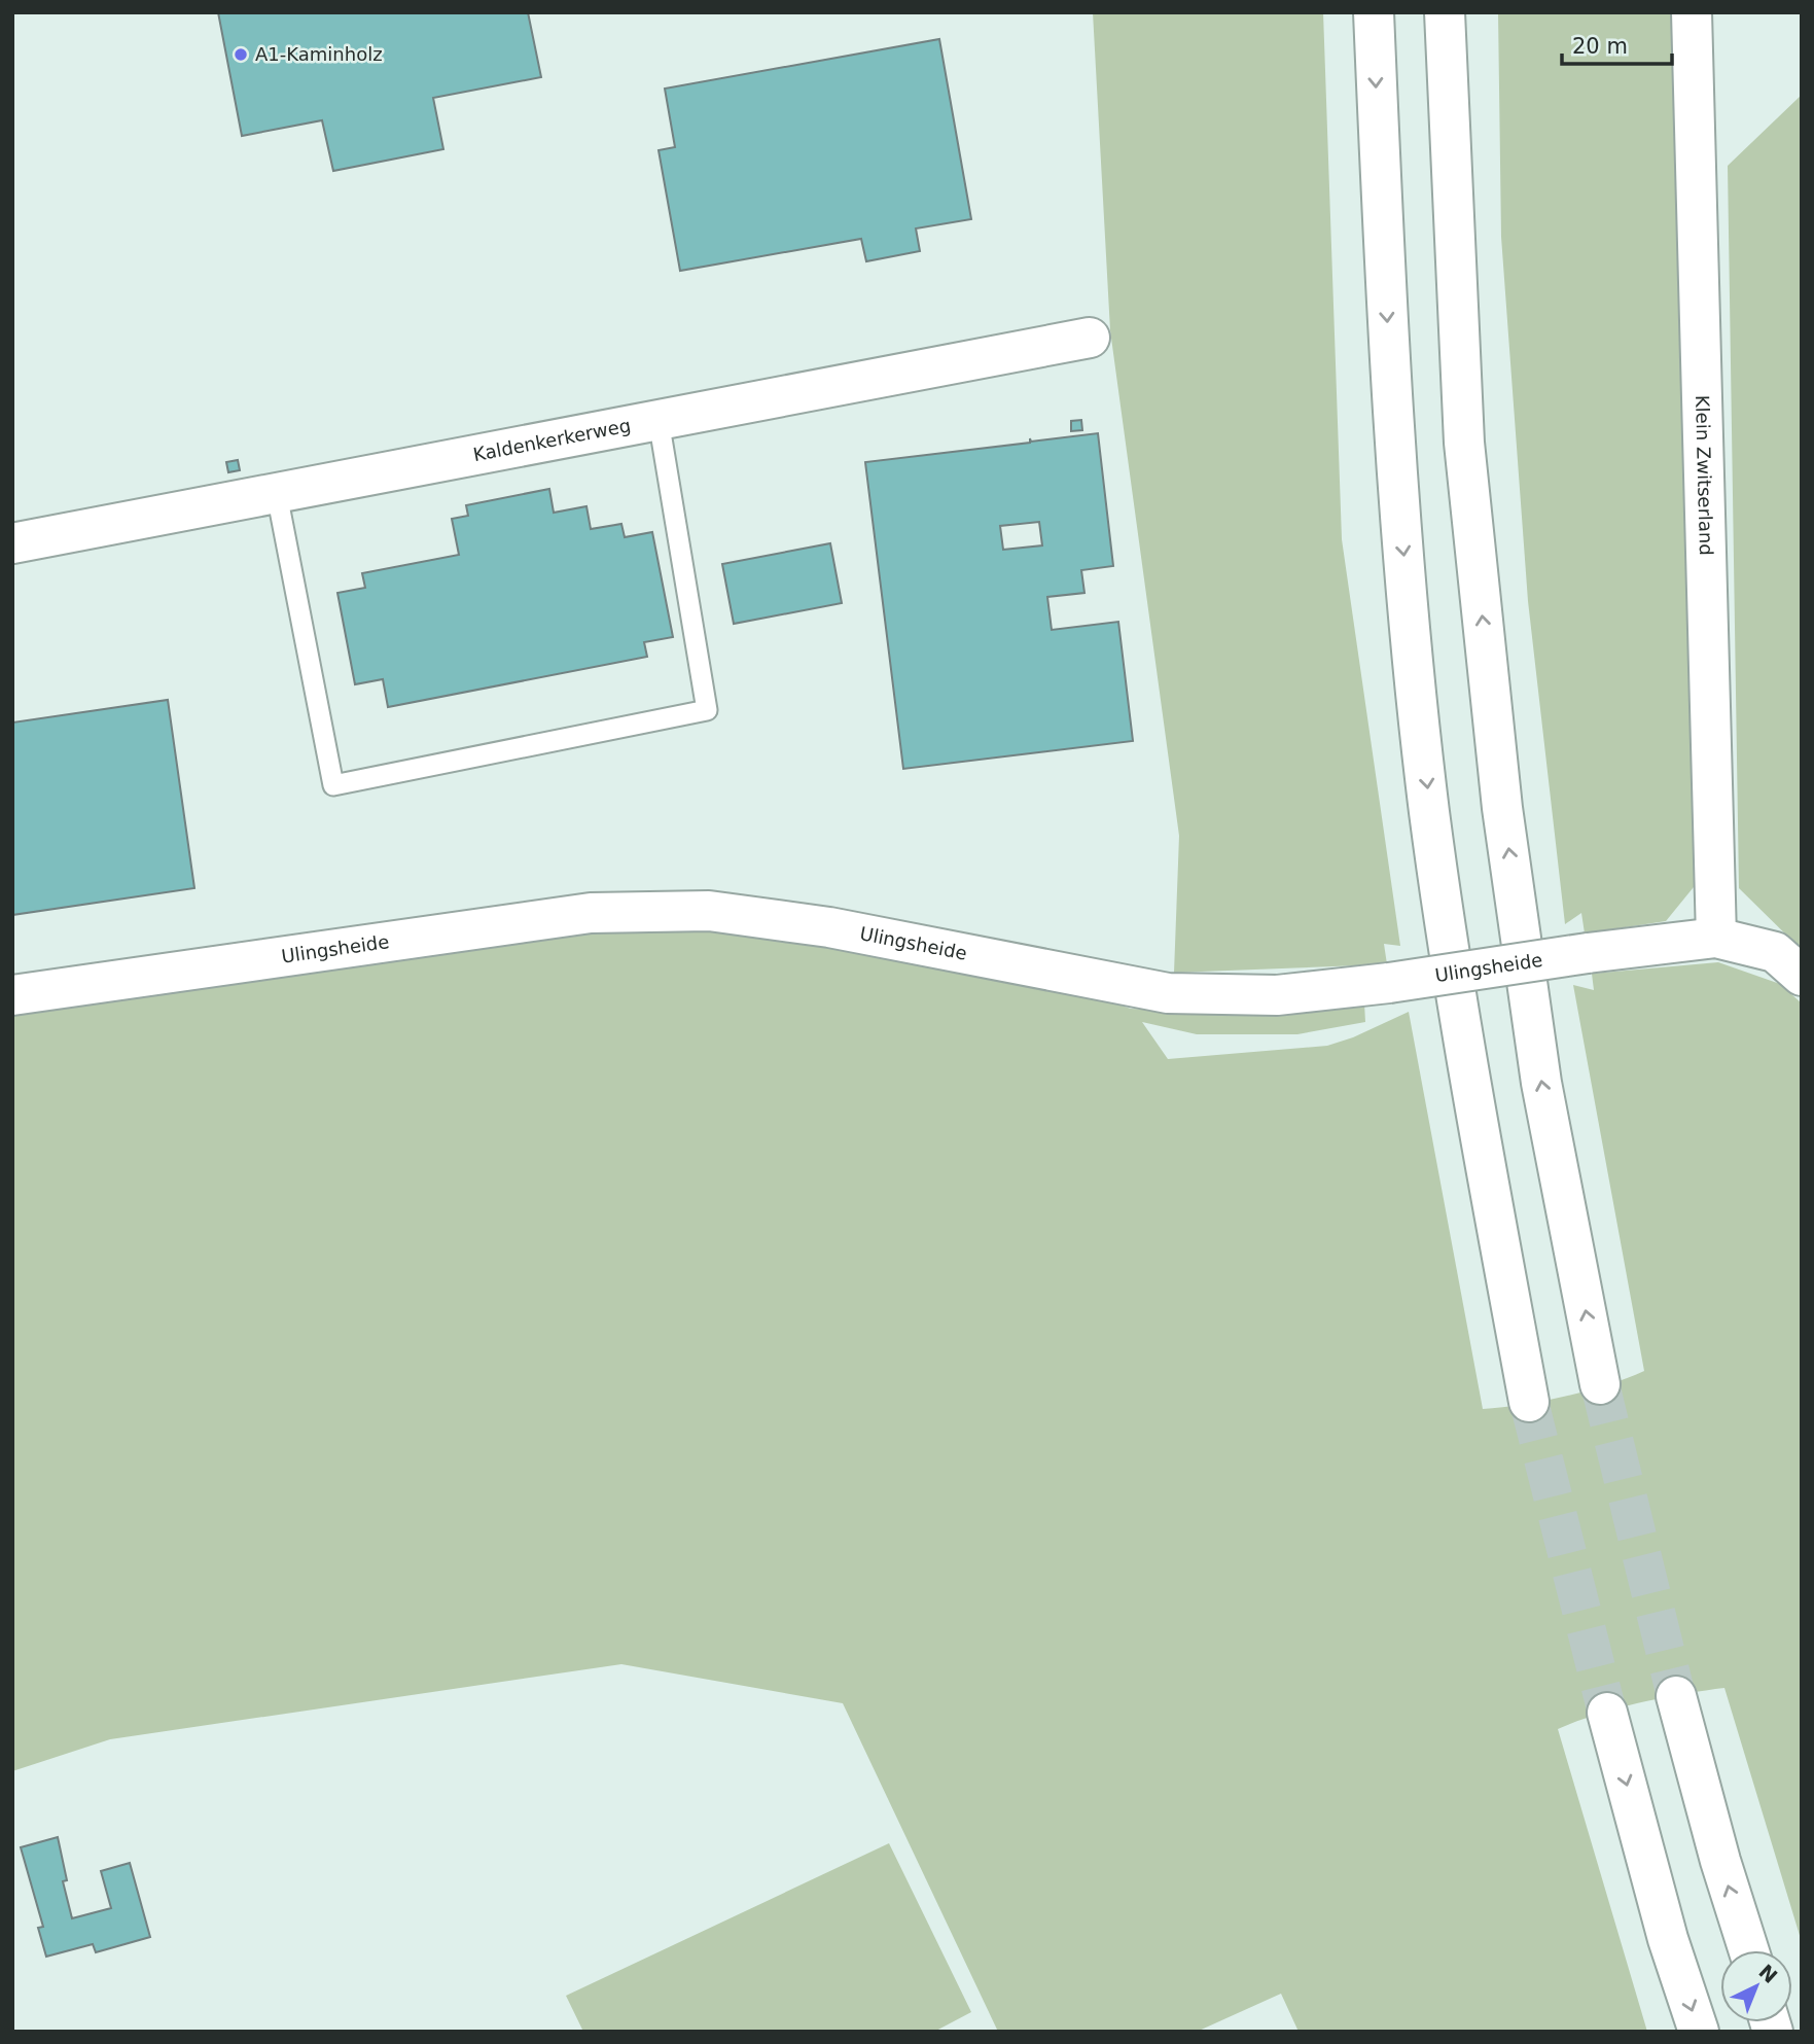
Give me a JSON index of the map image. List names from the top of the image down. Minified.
{"streets":{"main road":["Kaldenkerkerweg","Klein Zwitserland","Ulingsheide"]},"crossings":[["Klein Zwitserland","Ulingsheide"]],"places":["A1-Kaminholz"],"scale_bar":"20 m","north":"top right"}
